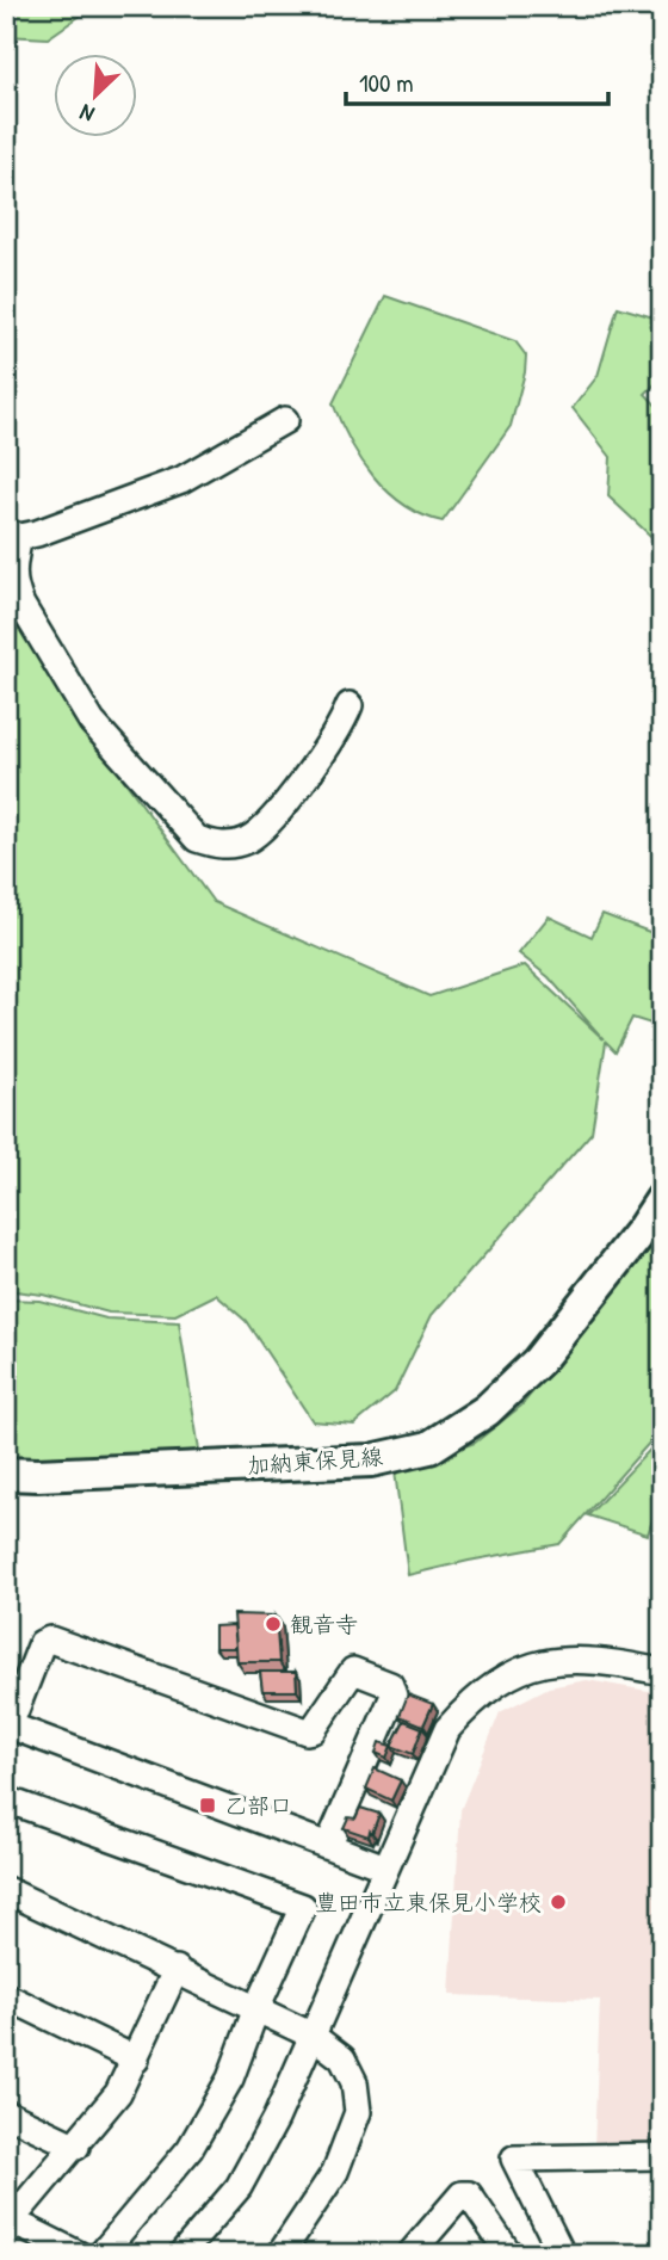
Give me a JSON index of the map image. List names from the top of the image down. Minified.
{"streets":{"main road":["加納東保見線"]},"places":{"other":["観音寺","豊田市立東保見小学校"],"transit":["乙部口"]},"scale_bar":"100 m","north":"bottom left"}
